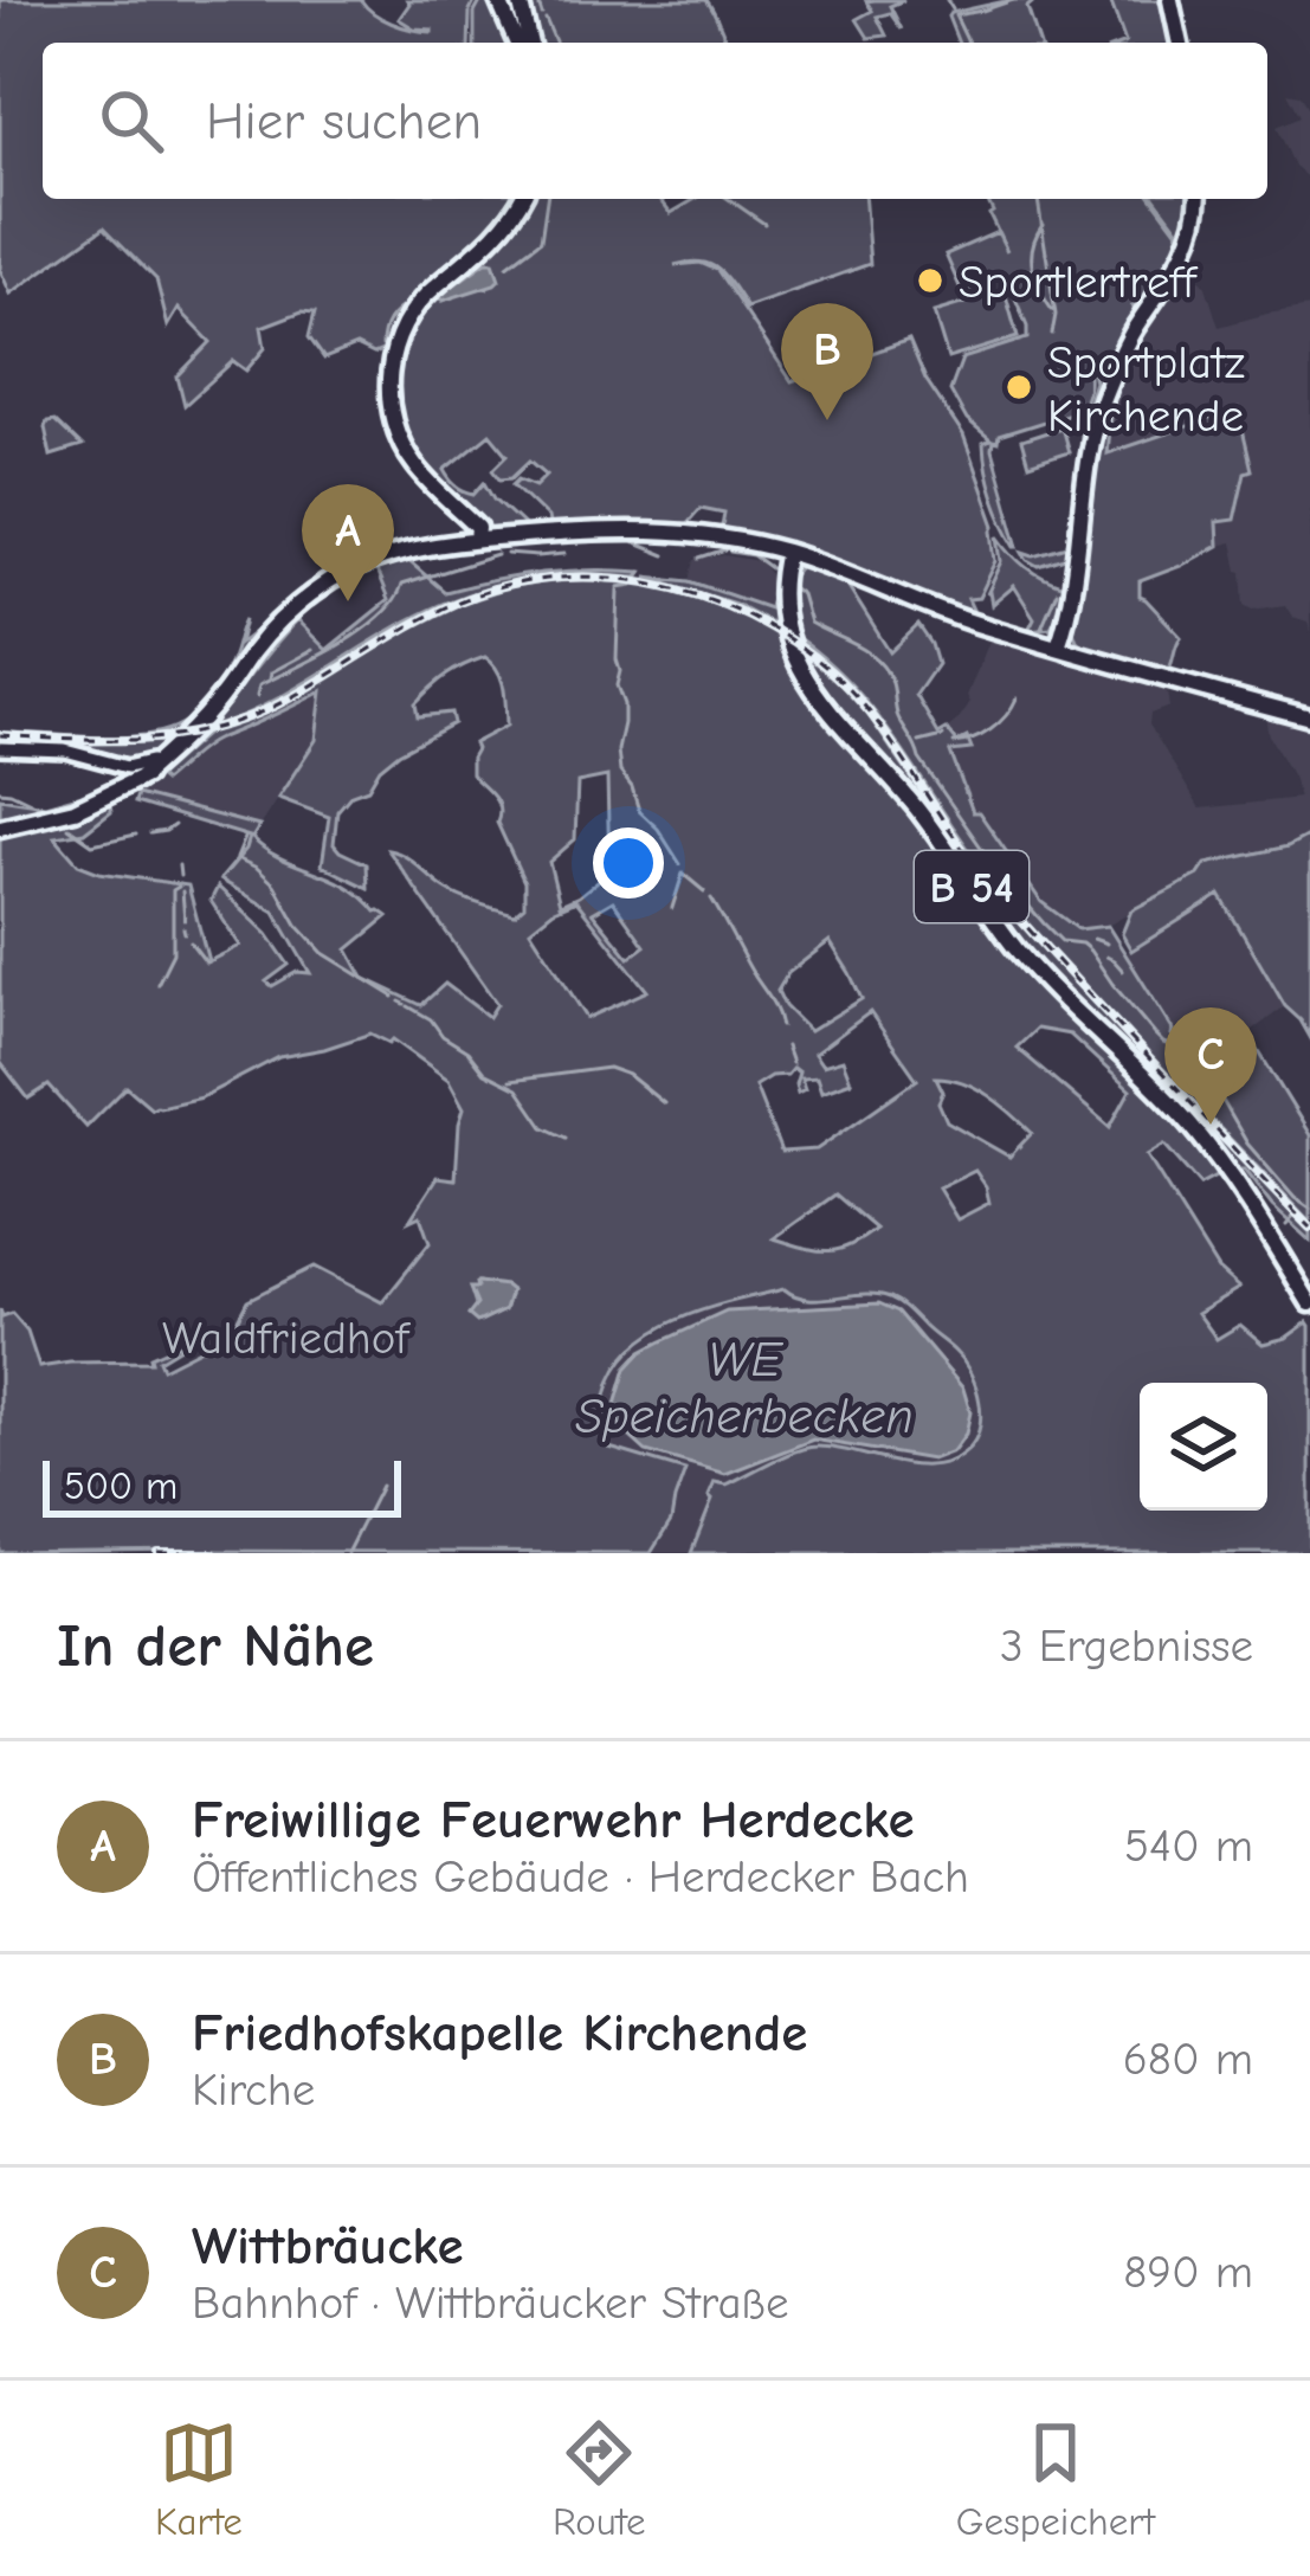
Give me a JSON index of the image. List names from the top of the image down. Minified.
{"streets":{"main road":["B 54"]},"water":["WE Speicherbecken"],"parks":["Waldfriedhof"],"places":["Sportlertreff","Sportplatz Kirchende"],"scale_bar":"500 m","page":{"search":"Hier suchen","pins":["B","A","C"],"scale":"500 m","heading":["In der Nähe","3 Ergebnisse"],"list":[{"mark":"A","name":"Freiwillige Feuerwehr Herdecke","note":"Öffentliches Gebäude · Herdecker Bach","value":"540 m"},{"mark":"B","name":"Friedhofskapelle Kirchende","note":"Kirche","value":"680 m"},{"mark":"C","name":"Wittbräucke","note":"Bahnhof · Wittbräucker Straße","value":"890 m"}],"nav":["Karte","Route","Gespeichert"]}}
